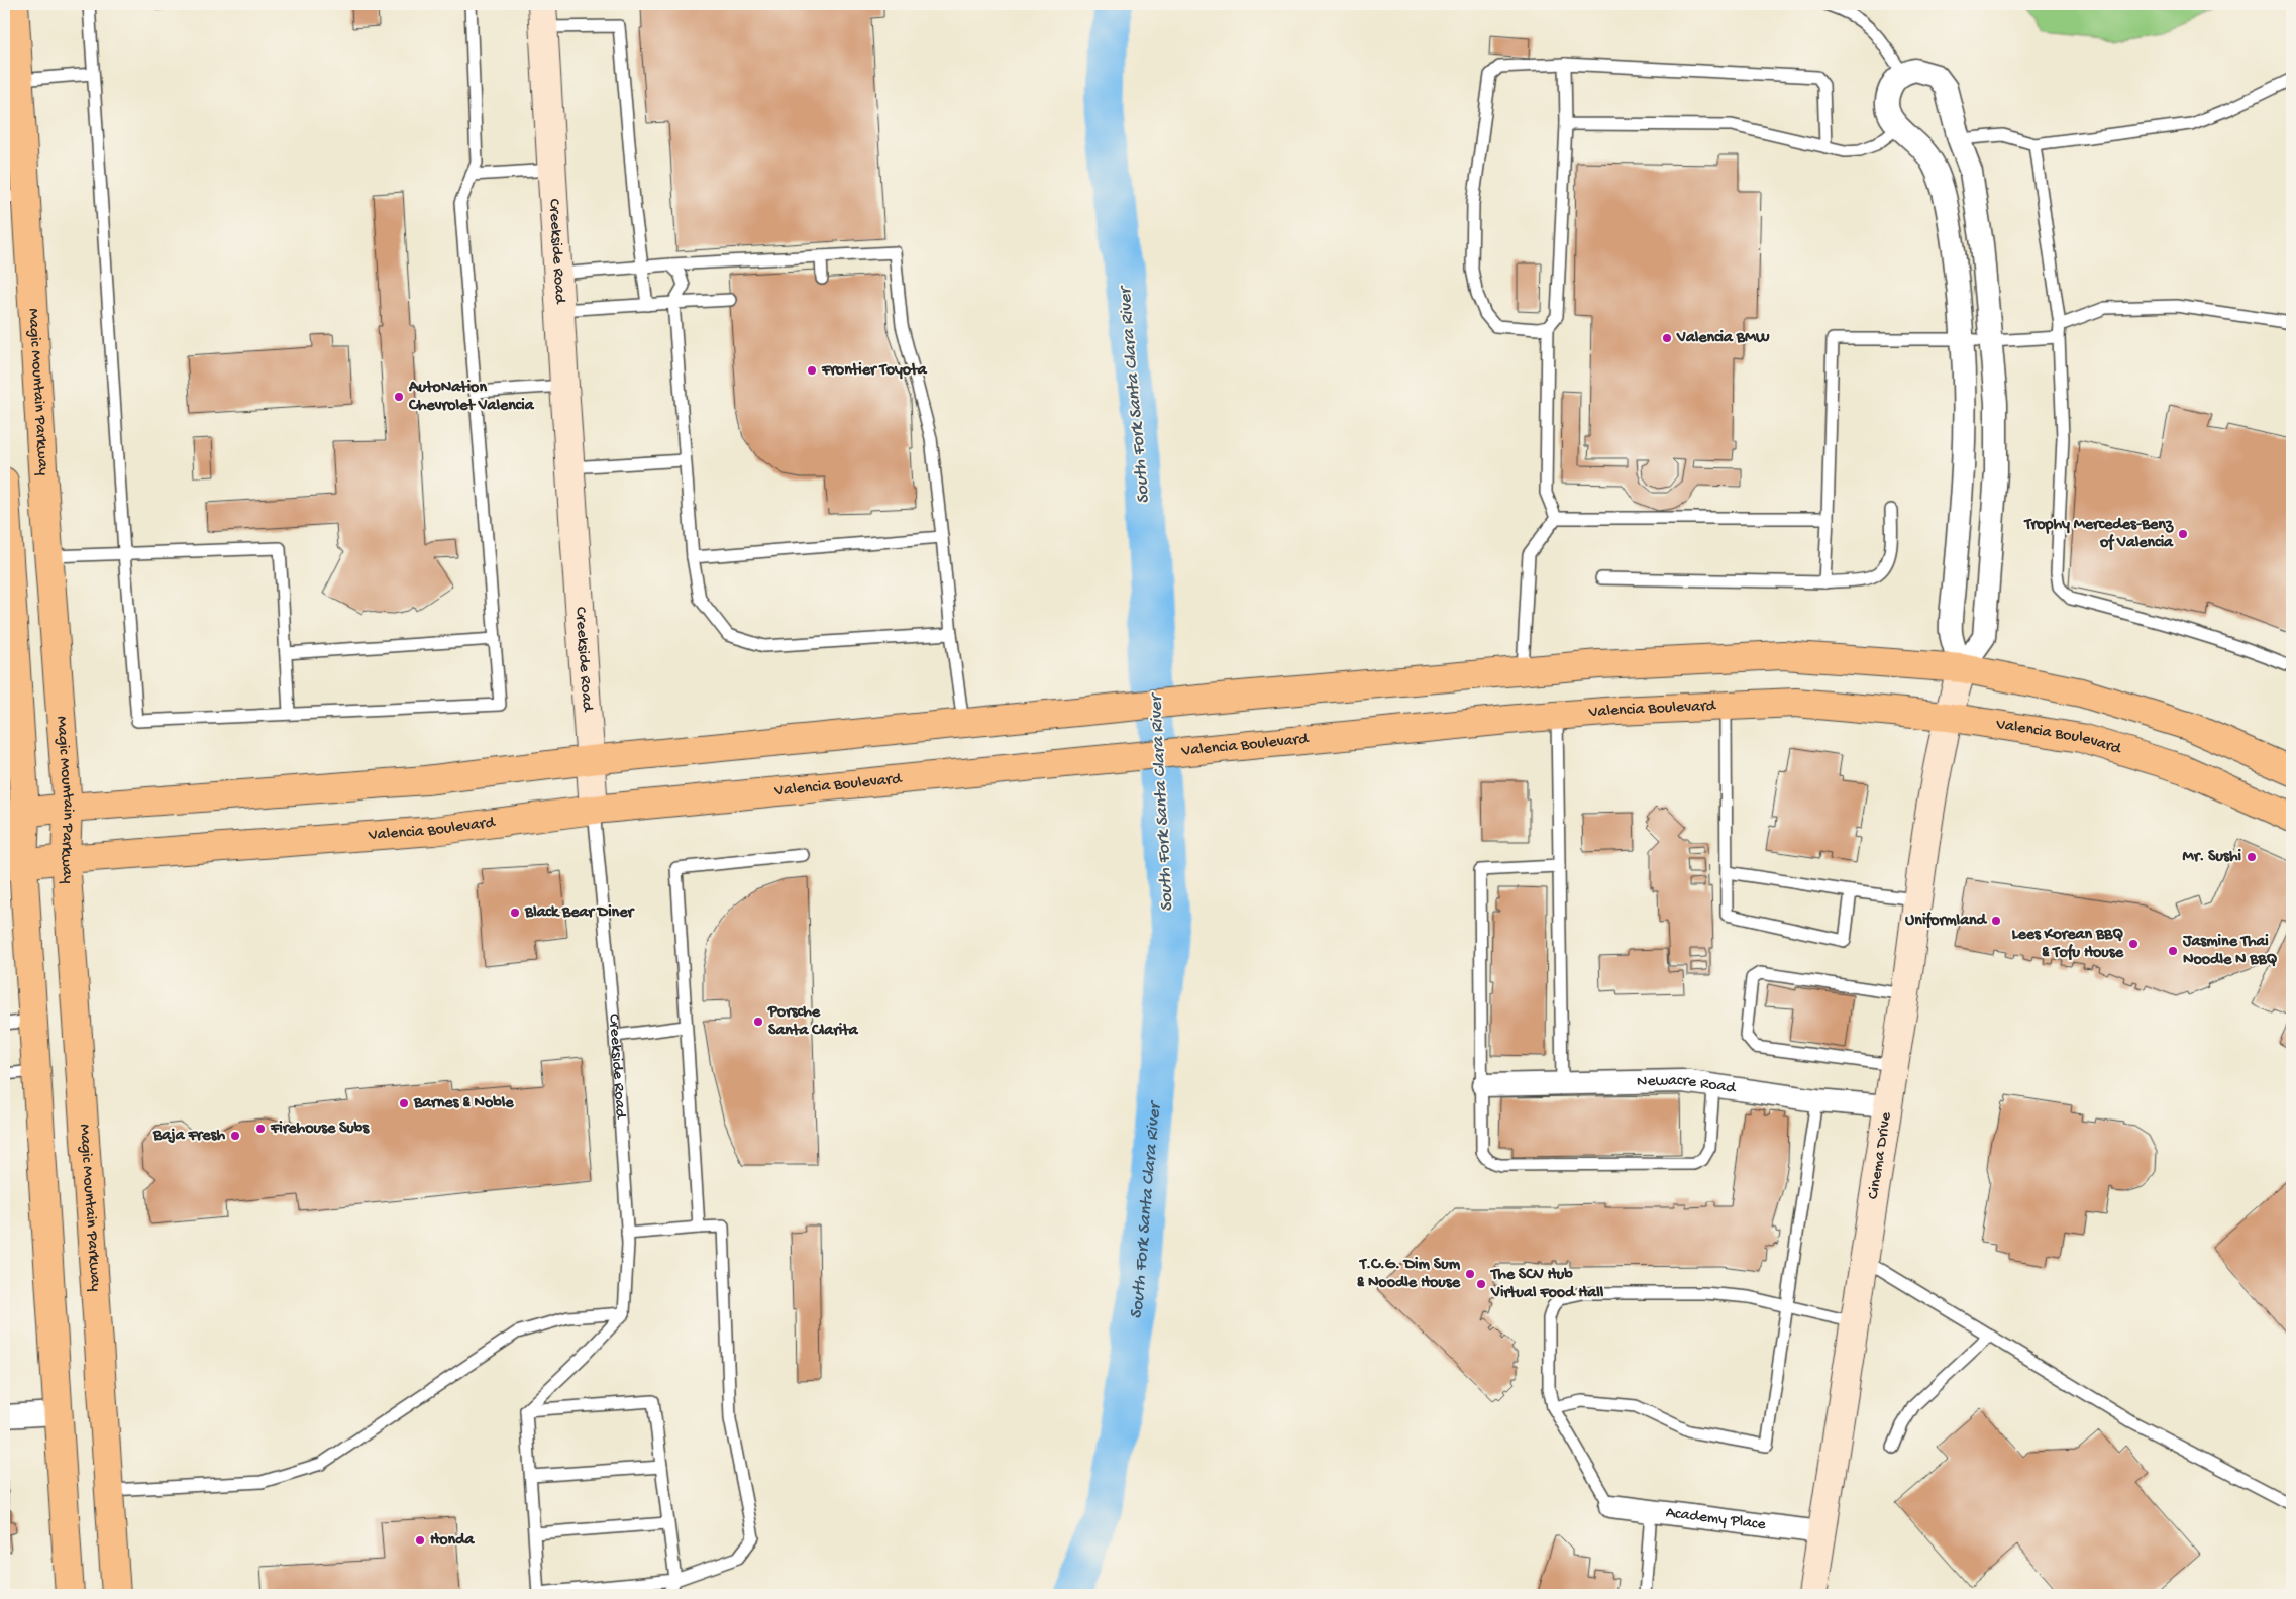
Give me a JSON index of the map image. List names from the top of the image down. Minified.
{"streets":{"main road":["Magic Mountain Parkway","Valencia Boulevard"],"street":["Creekside Road","Newacre Road","Cinema Drive","Academy Place"]},"crossings":[["Creekside Road","Valencia Boulevard"],["Magic Mountain Parkway","Valencia Boulevard"],["Valencia Boulevard","Cinema Drive"],["Newacre Road","Cinema Drive"],["Cinema Drive","Academy Place"]],"water":["South Fork Santa Clara River"],"places":["Valencia BMW","Frontier Toyota","AutoNation Chevrolet Valencia","Trophy Mercedes-Benz of Valencia","Mr. Sushi","Black Bear Diner","Uniformland","Lees Korean BBQ & Tofu House","Jasmine Thai Noodle N BBQ","Porsche Santa Clarita","Barnes & Noble","Firehouse Subs","Baja Fresh","T.C.G. Dim Sum & Noodle House","The SCV Hub Virtual Food Hall","Honda"]}
